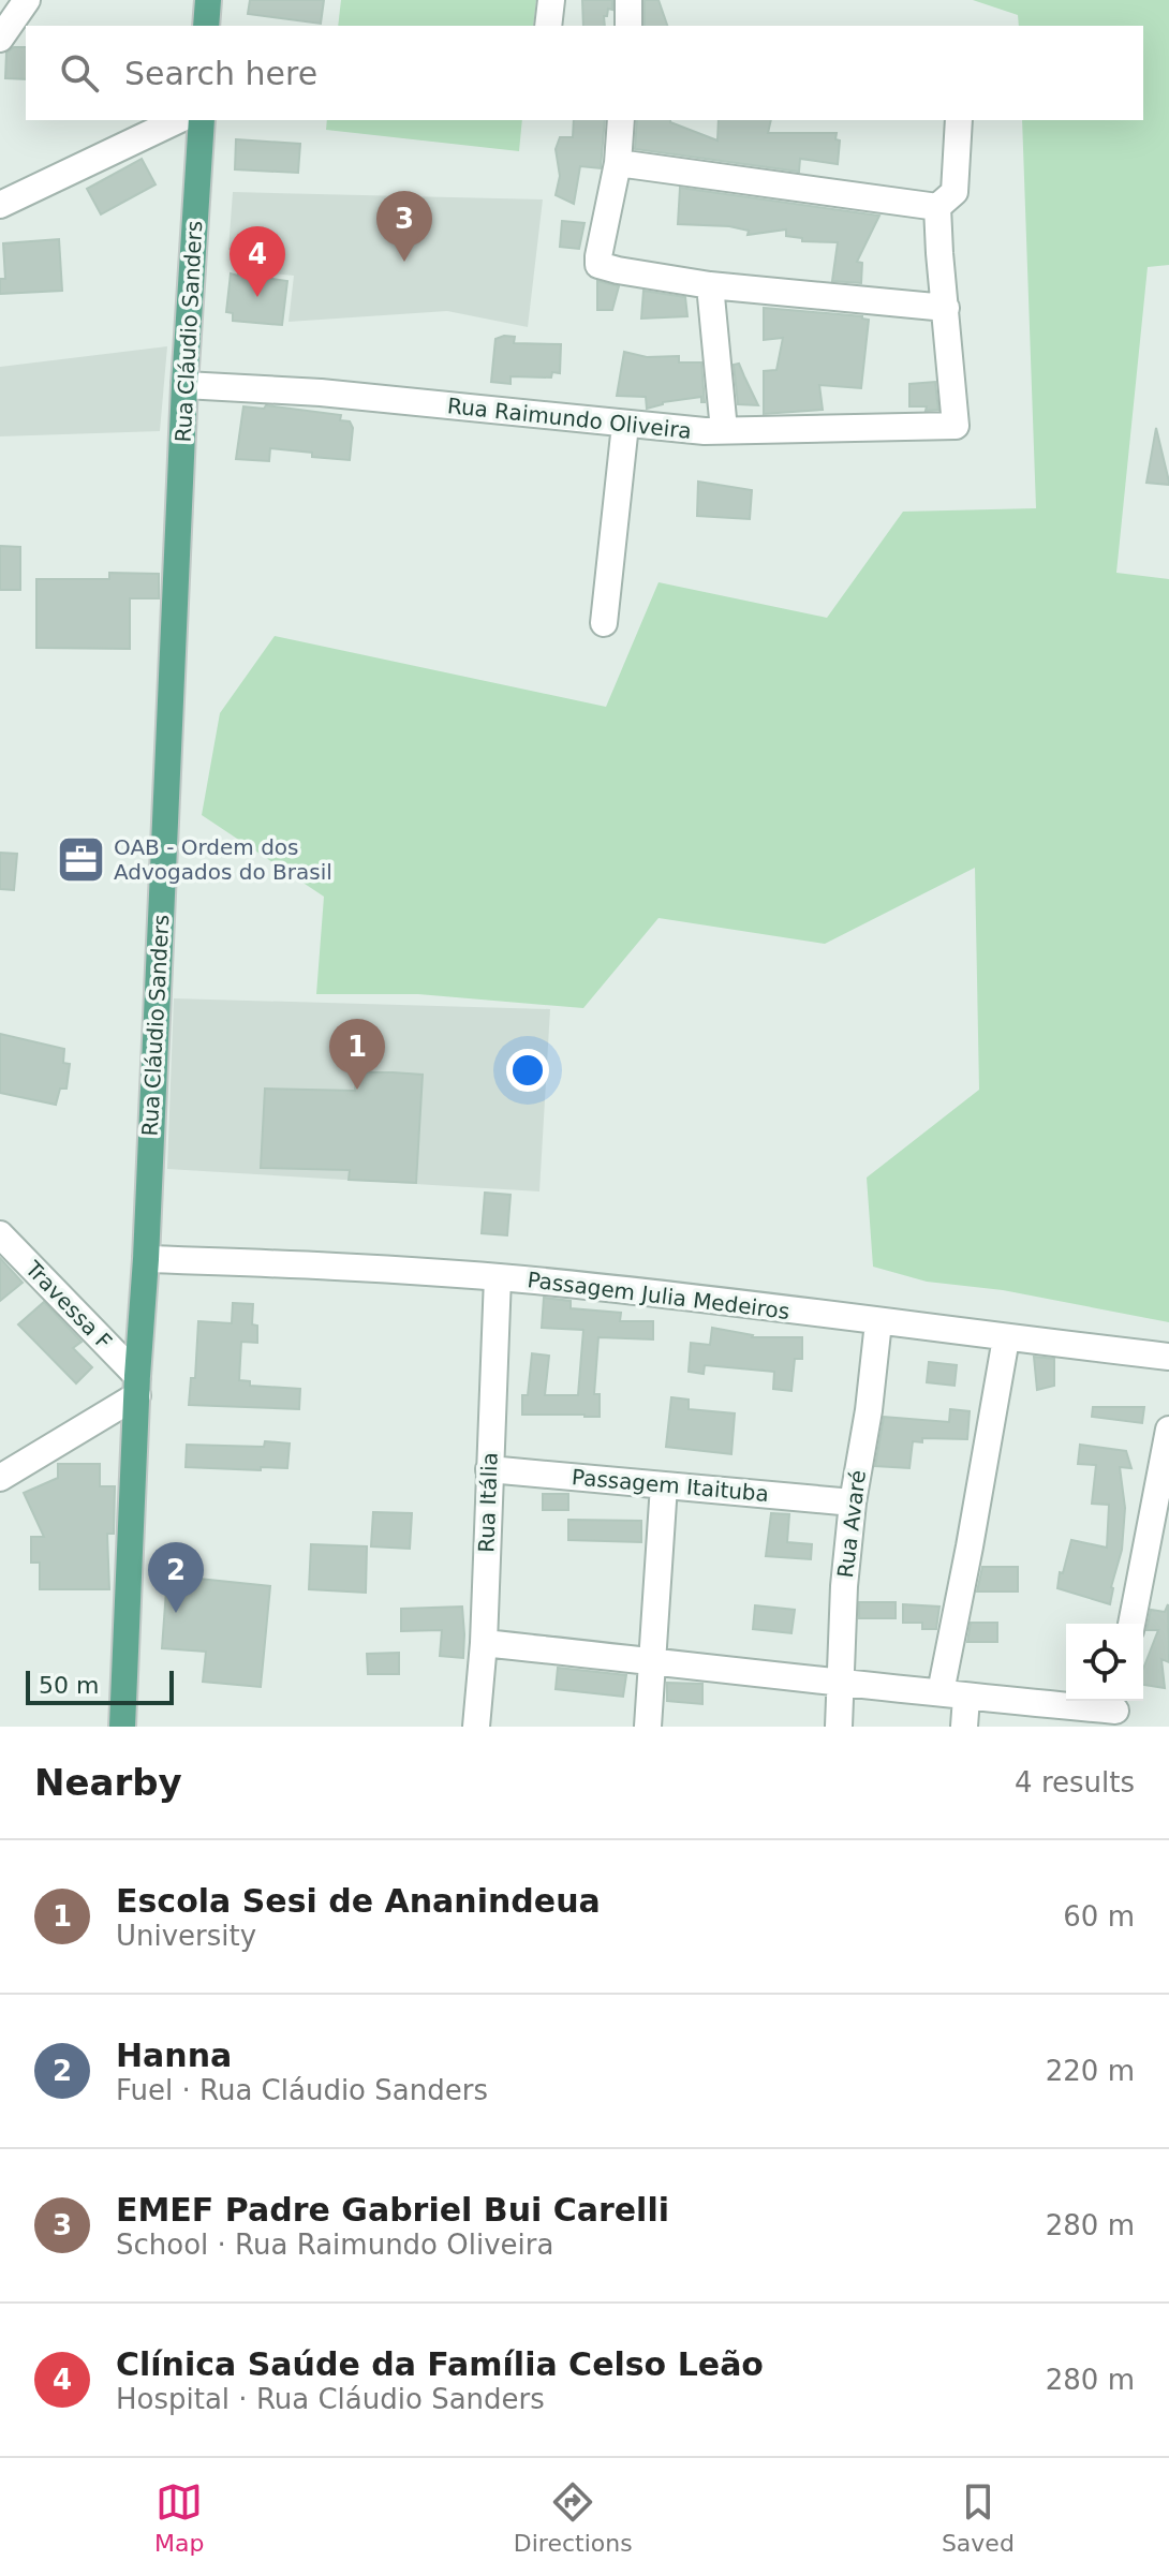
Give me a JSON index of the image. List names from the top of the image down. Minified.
{"streets":{"main road":["Rua Cláudio Sanders"],"street":["Rua Raimundo Oliveira","Passagem Julia Medeiros","Travessa F","Passagem Itaituba","Rua Itália","Rua Avaré"]},"crossings":[["Rua Cláudio Sanders","Rua Raimundo Oliveira"],["Rua Cláudio Sanders","Passagem Julia Medeiros"],["Rua Cláudio Sanders","Travessa F"],["Passagem Julia Medeiros","Rua Itália"],["Passagem Julia Medeiros","Rua Avaré"],["Passagem Itaituba","Rua Itália"],["Passagem Itaituba","Rua Avaré"]],"places":{"office":["OAB - Ordem dos Advogados do Brasil"]},"scale_bar":"50 m","page":{"search":"Search here","pins":["3","4","1","2"],"scale":"50 m","heading":["Nearby","4 results"],"list":[{"mark":"1","name":"Escola Sesi de Ananindeua","note":"University","value":"60 m"},{"mark":"2","name":"Hanna","note":"Fuel · Rua Cláudio Sanders","value":"220 m"},{"mark":"3","name":"EMEF Padre Gabriel Bui Carelli","note":"School · Rua Raimundo Oliveira","value":"280 m"},{"mark":"4","name":"Clínica Saúde da Família Celso Leão","note":"Hospital · Rua Cláudio Sanders","value":"280 m"}],"nav":["Map","Directions","Saved"]}}
